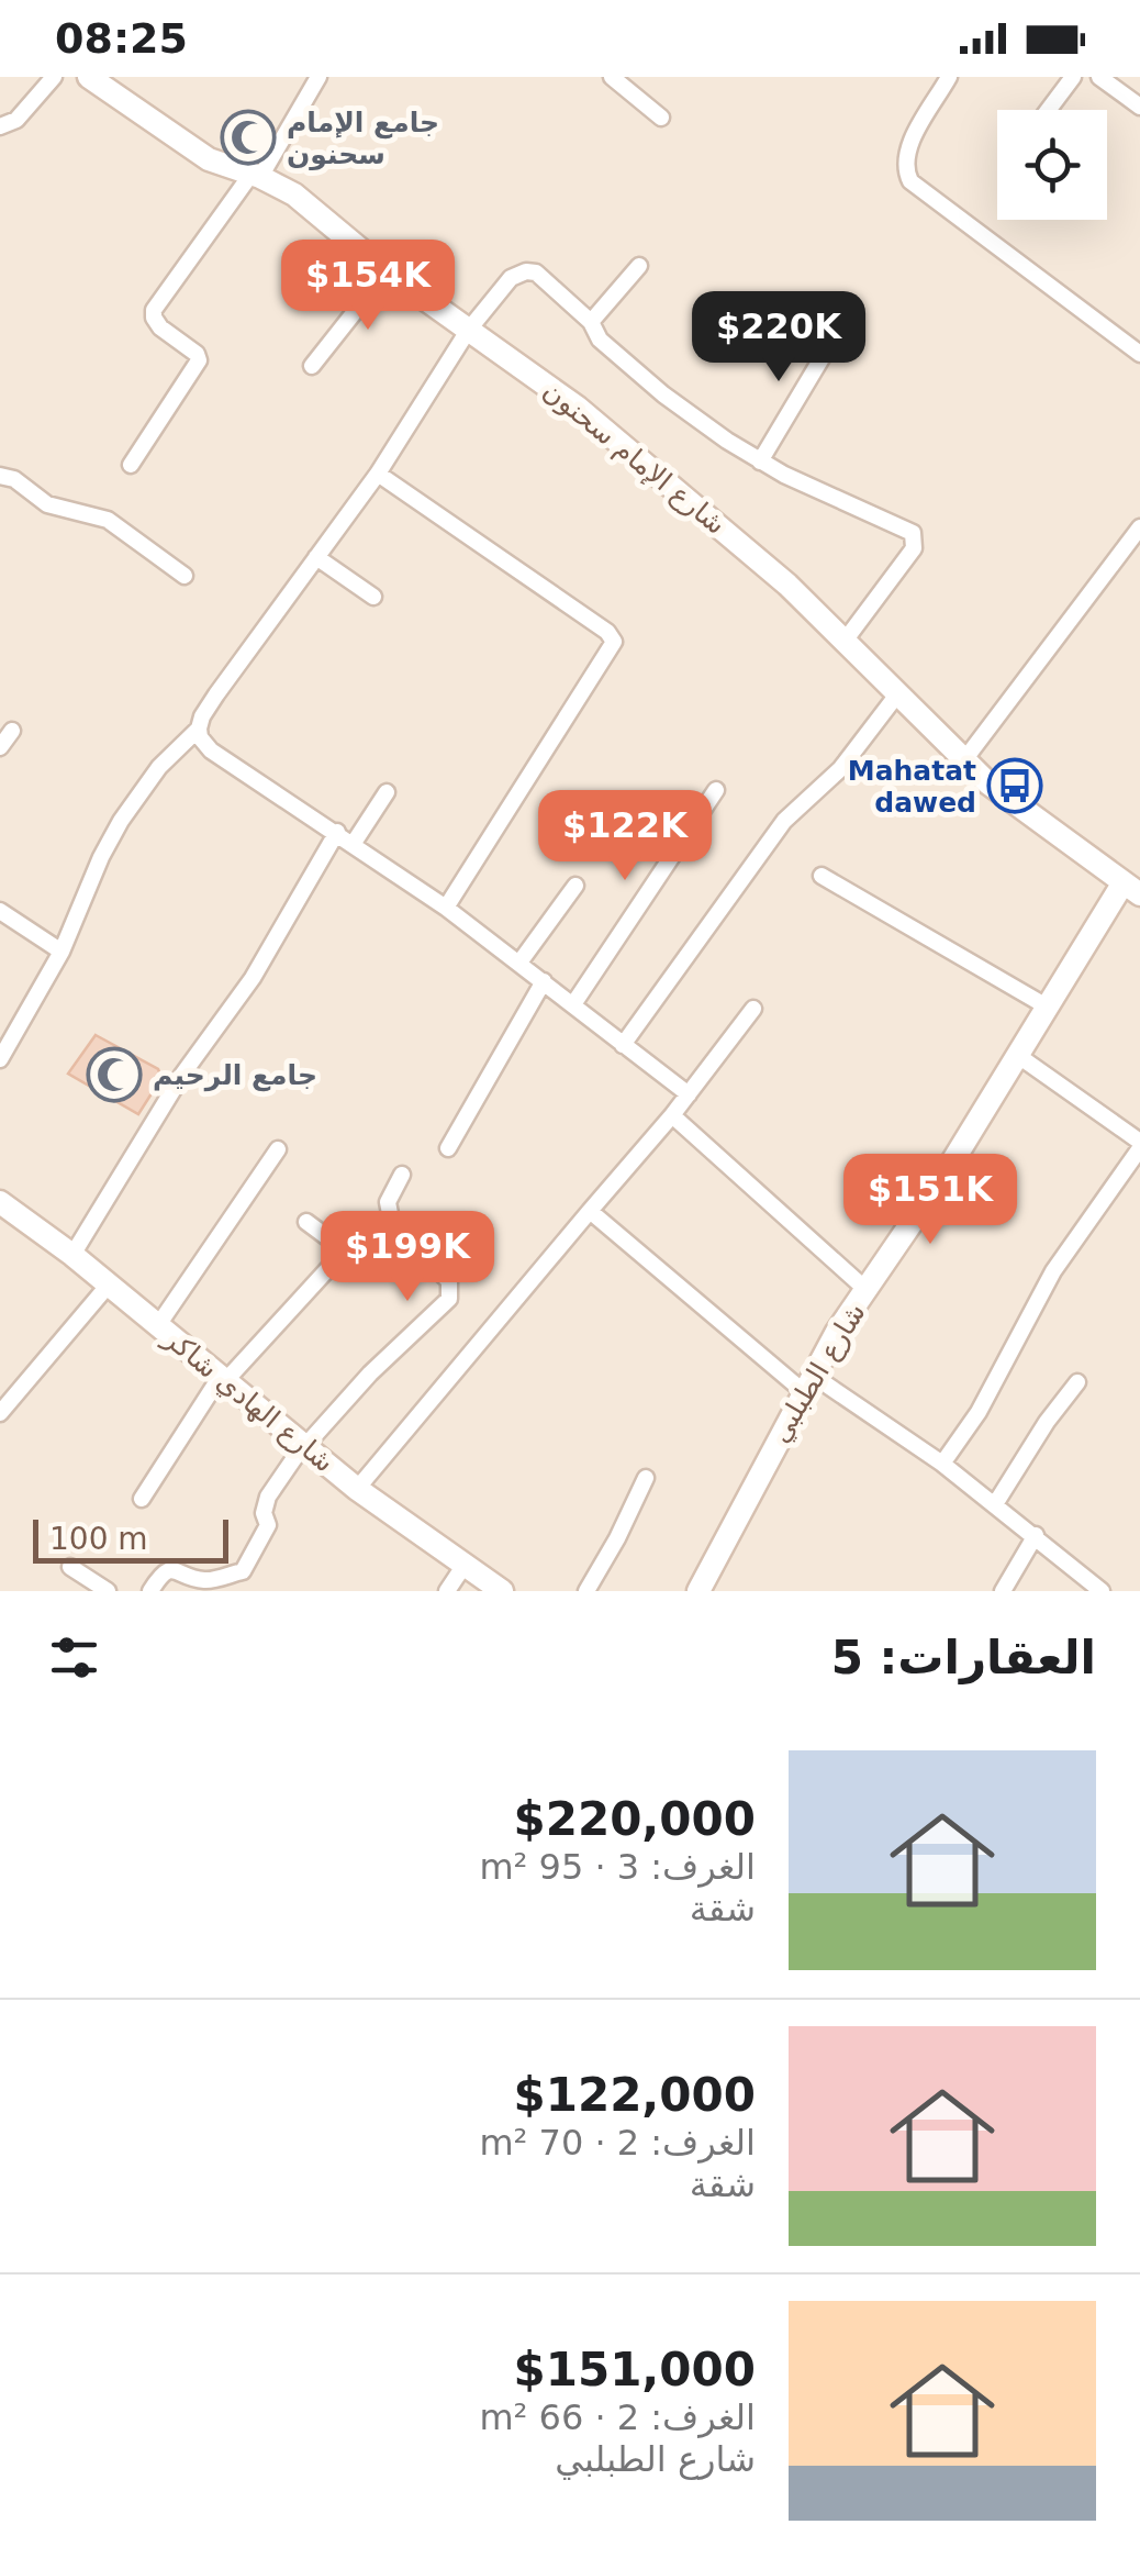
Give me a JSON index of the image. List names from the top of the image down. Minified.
{"streets":{"street":["شارع الإمام سحنون","شارع الطبلبي","شارع الهادي شاكر"]},"crossings":[["شارع الإمام سحنون","شارع الطبلبي"]],"places":{"mosque":["جامع الإمام سحنون","جامع الرحيم"],"bus stop":["Mahatat dawed"]},"scale_bar":"100 m","page":{"status":"08:25","price":["$154K","$220K","$122K","$151K","$199K"],"scale":"100 m","heading":"العقارات: 5","list":[{"name":"$220,000","note":"الغرف: 3 · 95 m² · شقة"},{"name":"$122,000","note":"الغرف: 2 · 70 m² · شقة"},{"name":"$151,000","note":"الغرف: 2 · 66 m² · شارع الطبلبي"}]}}
